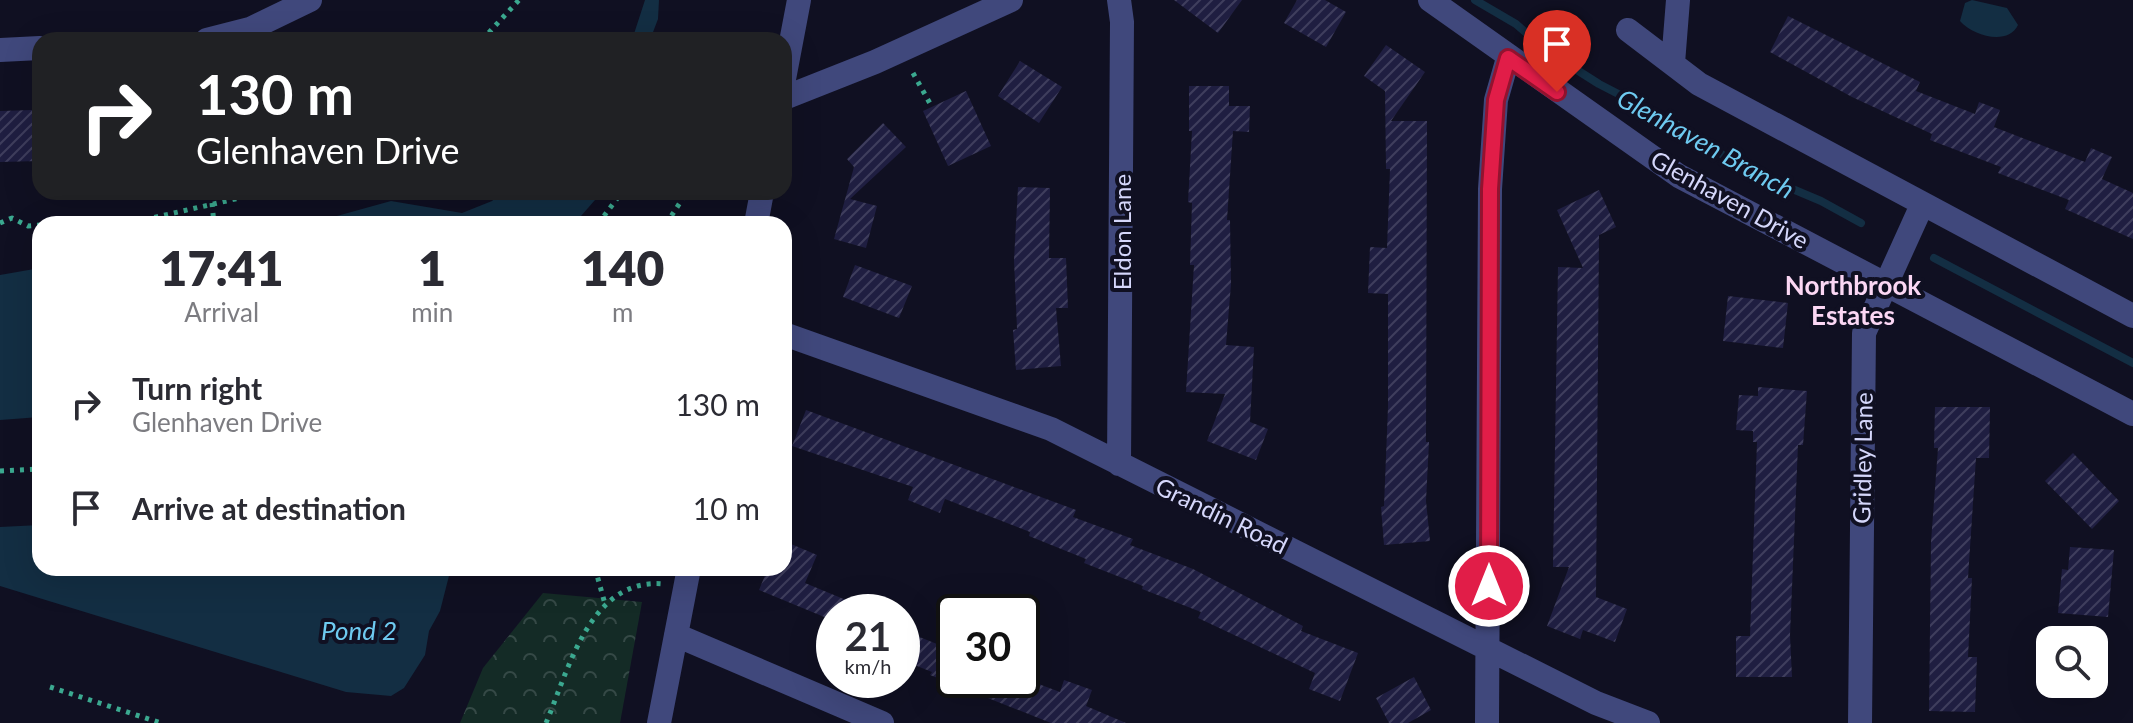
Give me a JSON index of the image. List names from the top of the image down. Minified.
{"streets":{"street":["Glenhaven Drive","Eldon Lane","Gridley Lane","Grandin Road"]},"crossings":[["Glenhaven Drive","Gridley Lane"],["Eldon Lane","Grandin Road"]],"districts":["Northbrook Estates"],"water":["Glenhaven Branch","Pond 2"],"page":{"turn":["130 m","Glenhaven Drive"],"eta":["17:41","Arrival","1","min","140","m"],"list":[{"name":"Turn right","note":"Glenhaven Drive","value":"130 m"},{"name":"Arrive at destination","value":"10 m"}],"speed":"21 km/h","limit":"30"}}
